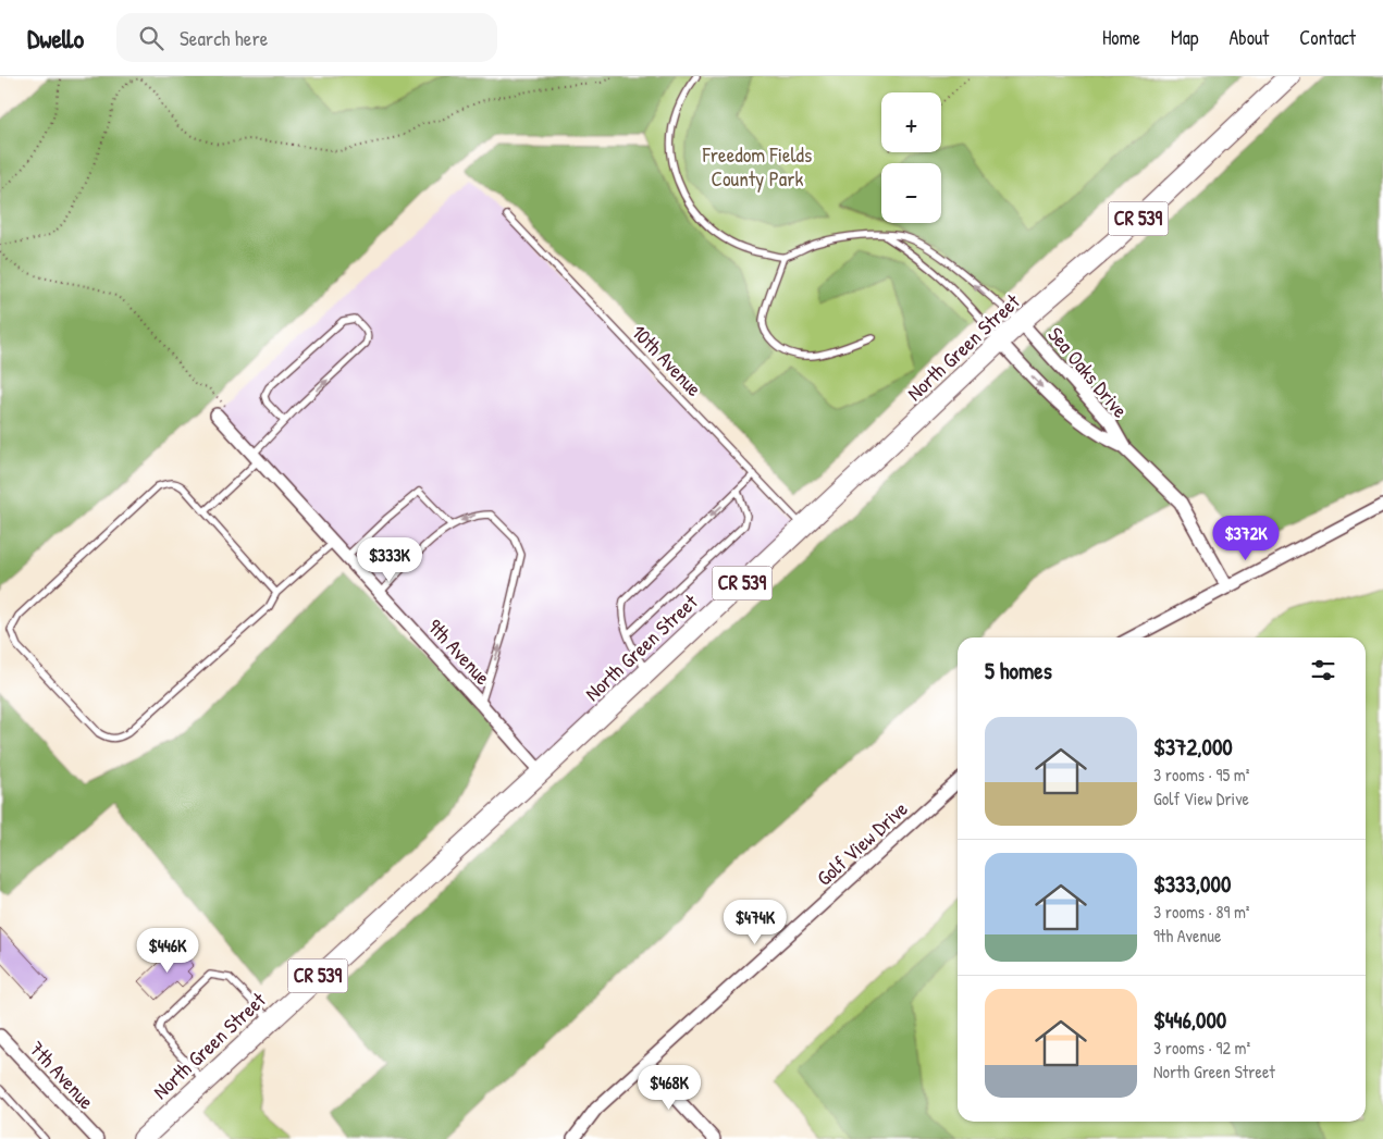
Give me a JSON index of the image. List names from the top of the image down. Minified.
{"streets":{"main road":["CR 539","North Green Street"],"street":["Sea Oaks Drive","9th Avenue","Golf View Drive","7th Avenue"],"lane":["10th Avenue"]},"crossings":[["North Green Street","10th Avenue"],["North Green Street","Sea Oaks Drive"],["North Green Street","9th Avenue"]],"parks":["Freedom Fields County Park"],"page":{"header":"Dwello","search":"Search here","nav":["Home","Map","About","Contact"],"map_buttons":["+","−"],"price":["$372K","$333K","$474K","$446K","$468K"],"heading":"5 homes","list":[{"name":"$372,000","note":"3 rooms · 95 m² · Golf View Drive"},{"name":"$333,000","note":"3 rooms · 89 m² · 9th Avenue"},{"name":"$446,000","note":"3 rooms · 92 m² · North Green Street"}]}}
